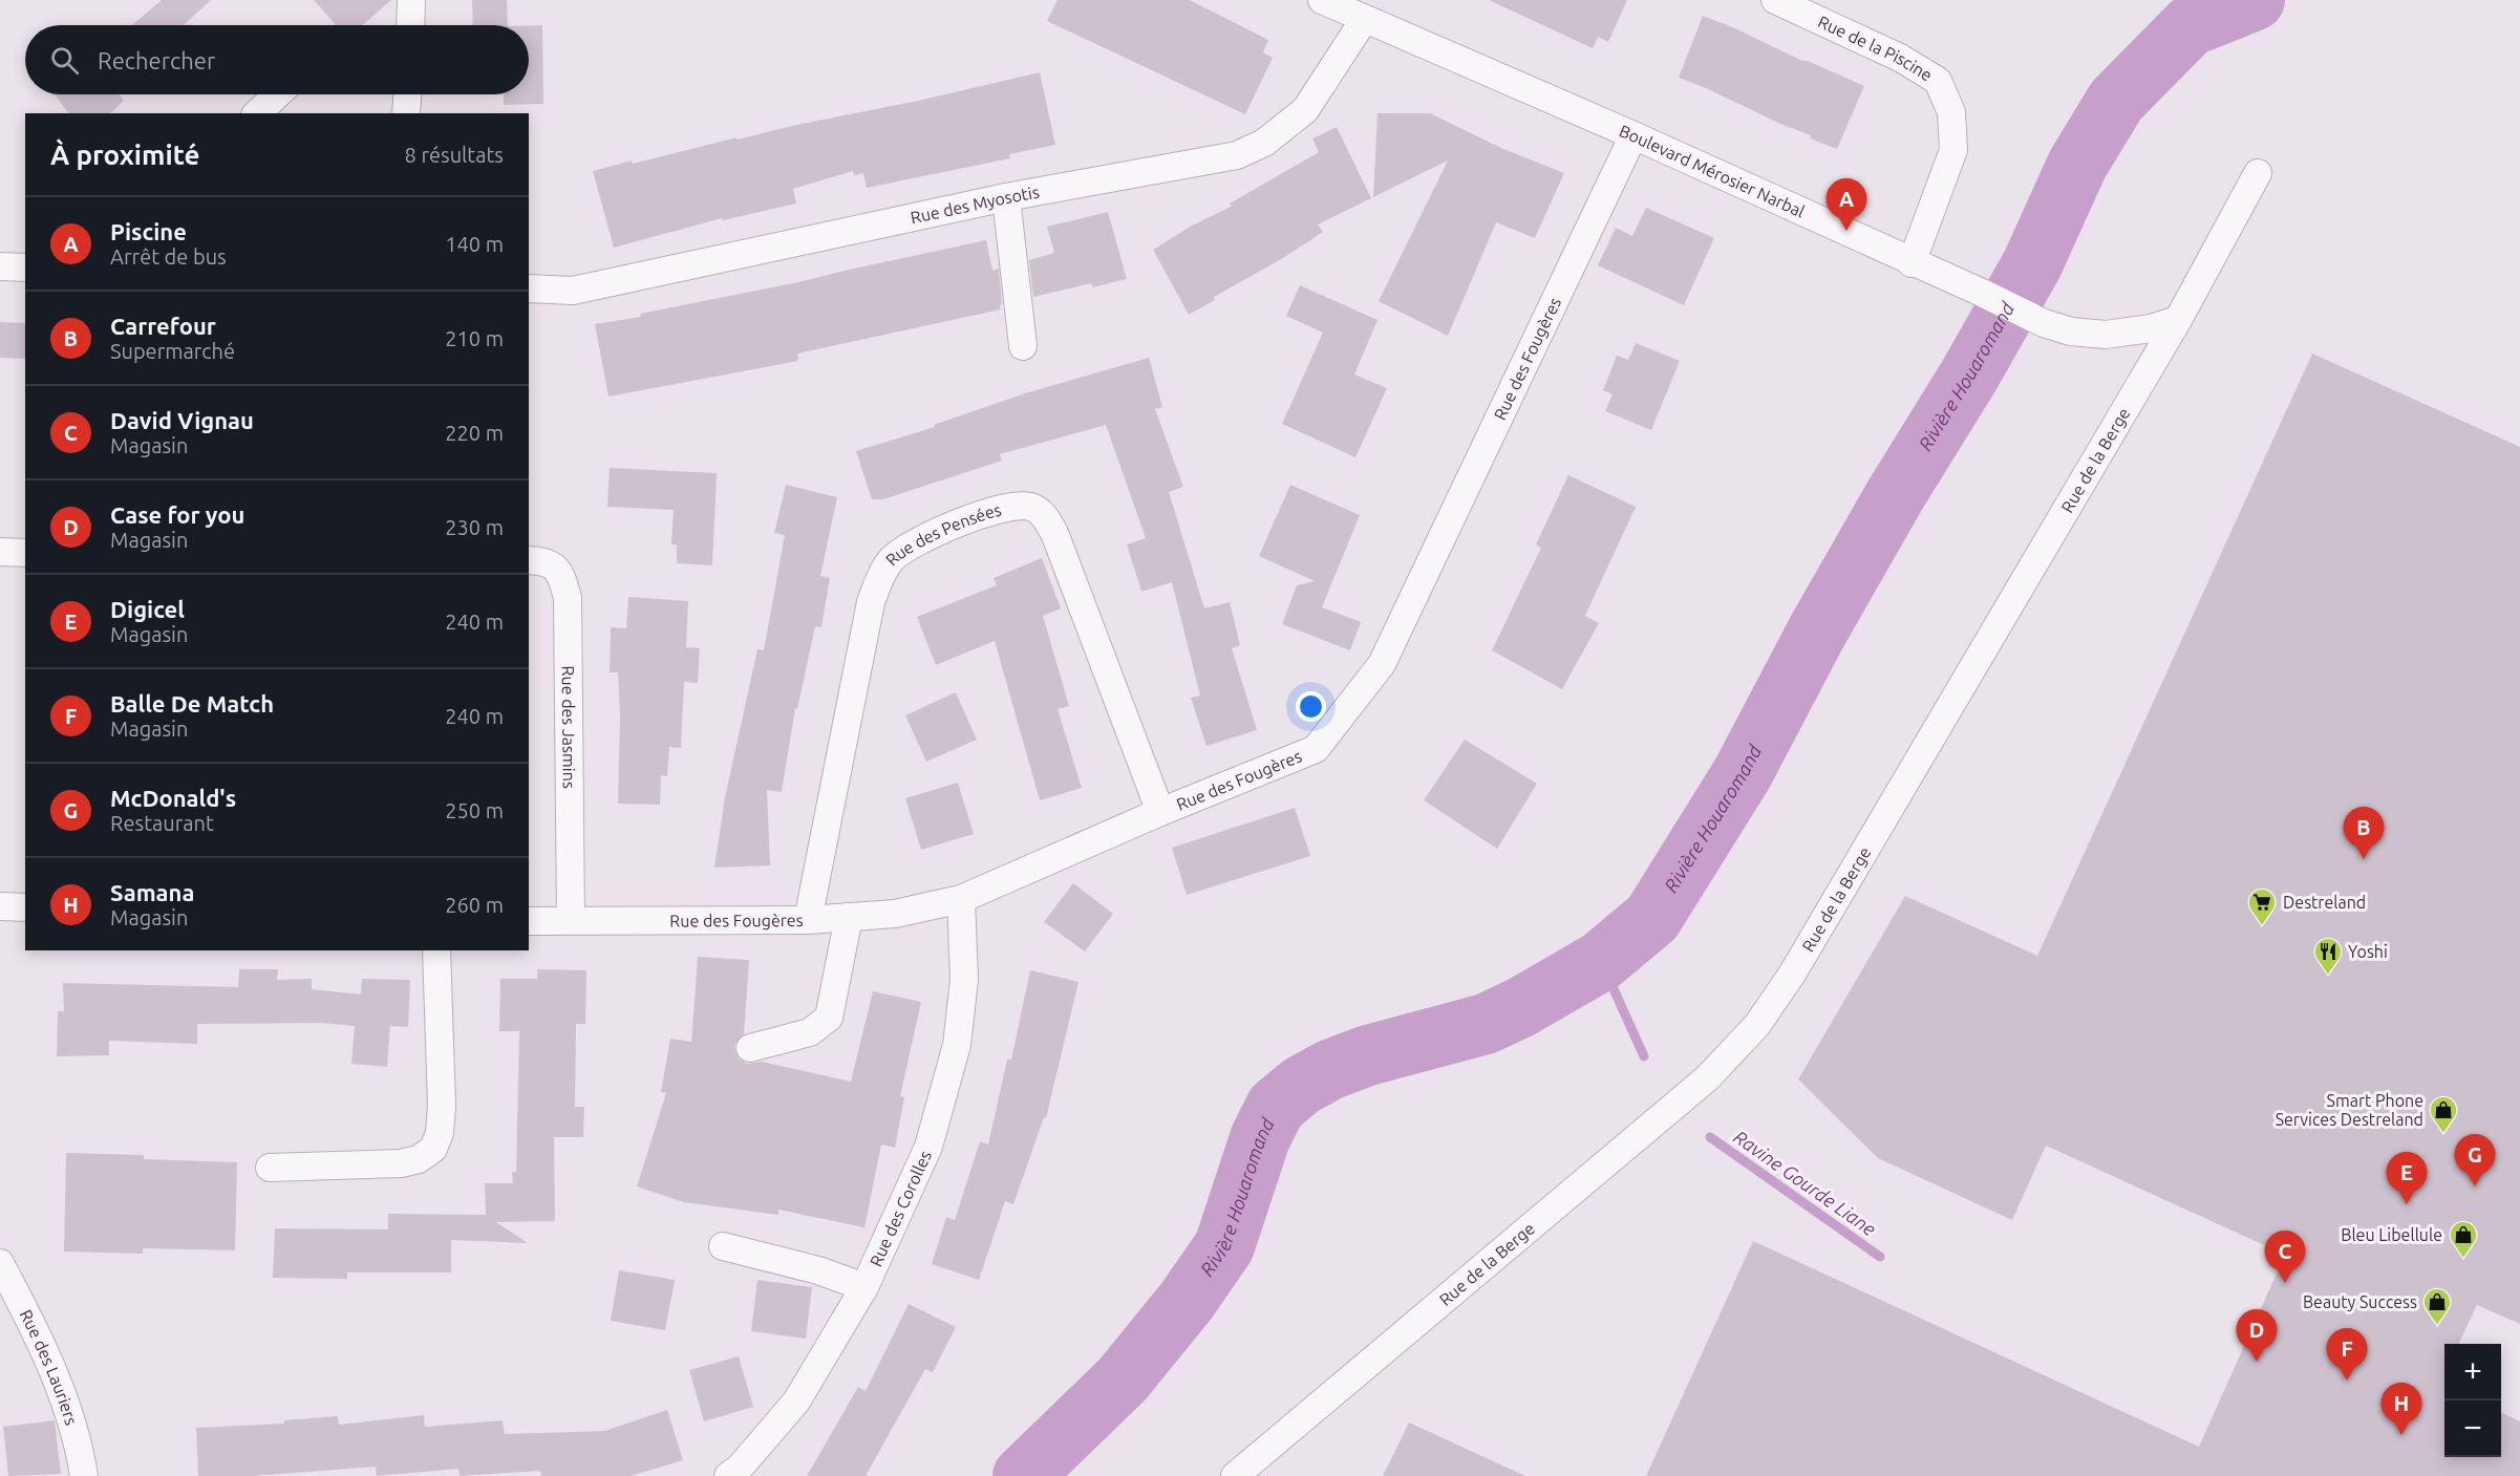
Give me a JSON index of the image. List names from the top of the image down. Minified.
{"streets":{"street":["Rue de la Piscine","Boulevard Mérosier Narbal","Rue des Myosotis","Rue des Fougères","Rue de la Berge","Rue des Pensées","Rue des Jasmins","Rue des Corolles","Rue des Lauriers"]},"crossings":[["Rue de la Piscine","Boulevard Mérosier Narbal"],["Boulevard Mérosier Narbal","Rue des Myosotis"],["Boulevard Mérosier Narbal","Rue des Fougères"],["Boulevard Mérosier Narbal","Rue de la Berge"],["Rue des Fougères","Rue des Pensées"],["Rue des Fougères","Rue des Jasmins"],["Rue des Fougères","Rue des Corolles"]],"water":["Rivière Houaromand","Ravine Gourde Liane"],"places":{"supermarket":["Destreland"],"restaurant":["Yoshi"],"shop":["Smart Phone Services Destreland","Bleu Libellule","Beauty Success"]},"page":{"search":"Rechercher","heading":["À proximité","8 résultats"],"pins":["A","B","G","E","C","D","F","H"],"list":[{"mark":"A","name":"Piscine","note":"Arrêt de bus","value":"140 m"},{"mark":"B","name":"Carrefour","note":"Supermarché","value":"210 m"},{"mark":"C","name":"David Vignau","note":"Magasin","value":"220 m"},{"mark":"D","name":"Case for you","note":"Magasin","value":"230 m"},{"mark":"E","name":"Digicel","note":"Magasin","value":"240 m"},{"mark":"F","name":"Balle De Match","note":"Magasin","value":"240 m"},{"mark":"G","name":"McDonald's","note":"Restaurant","value":"250 m"},{"mark":"H","name":"Samana","note":"Magasin","value":"260 m"}],"map_buttons":["+","−"]}}
